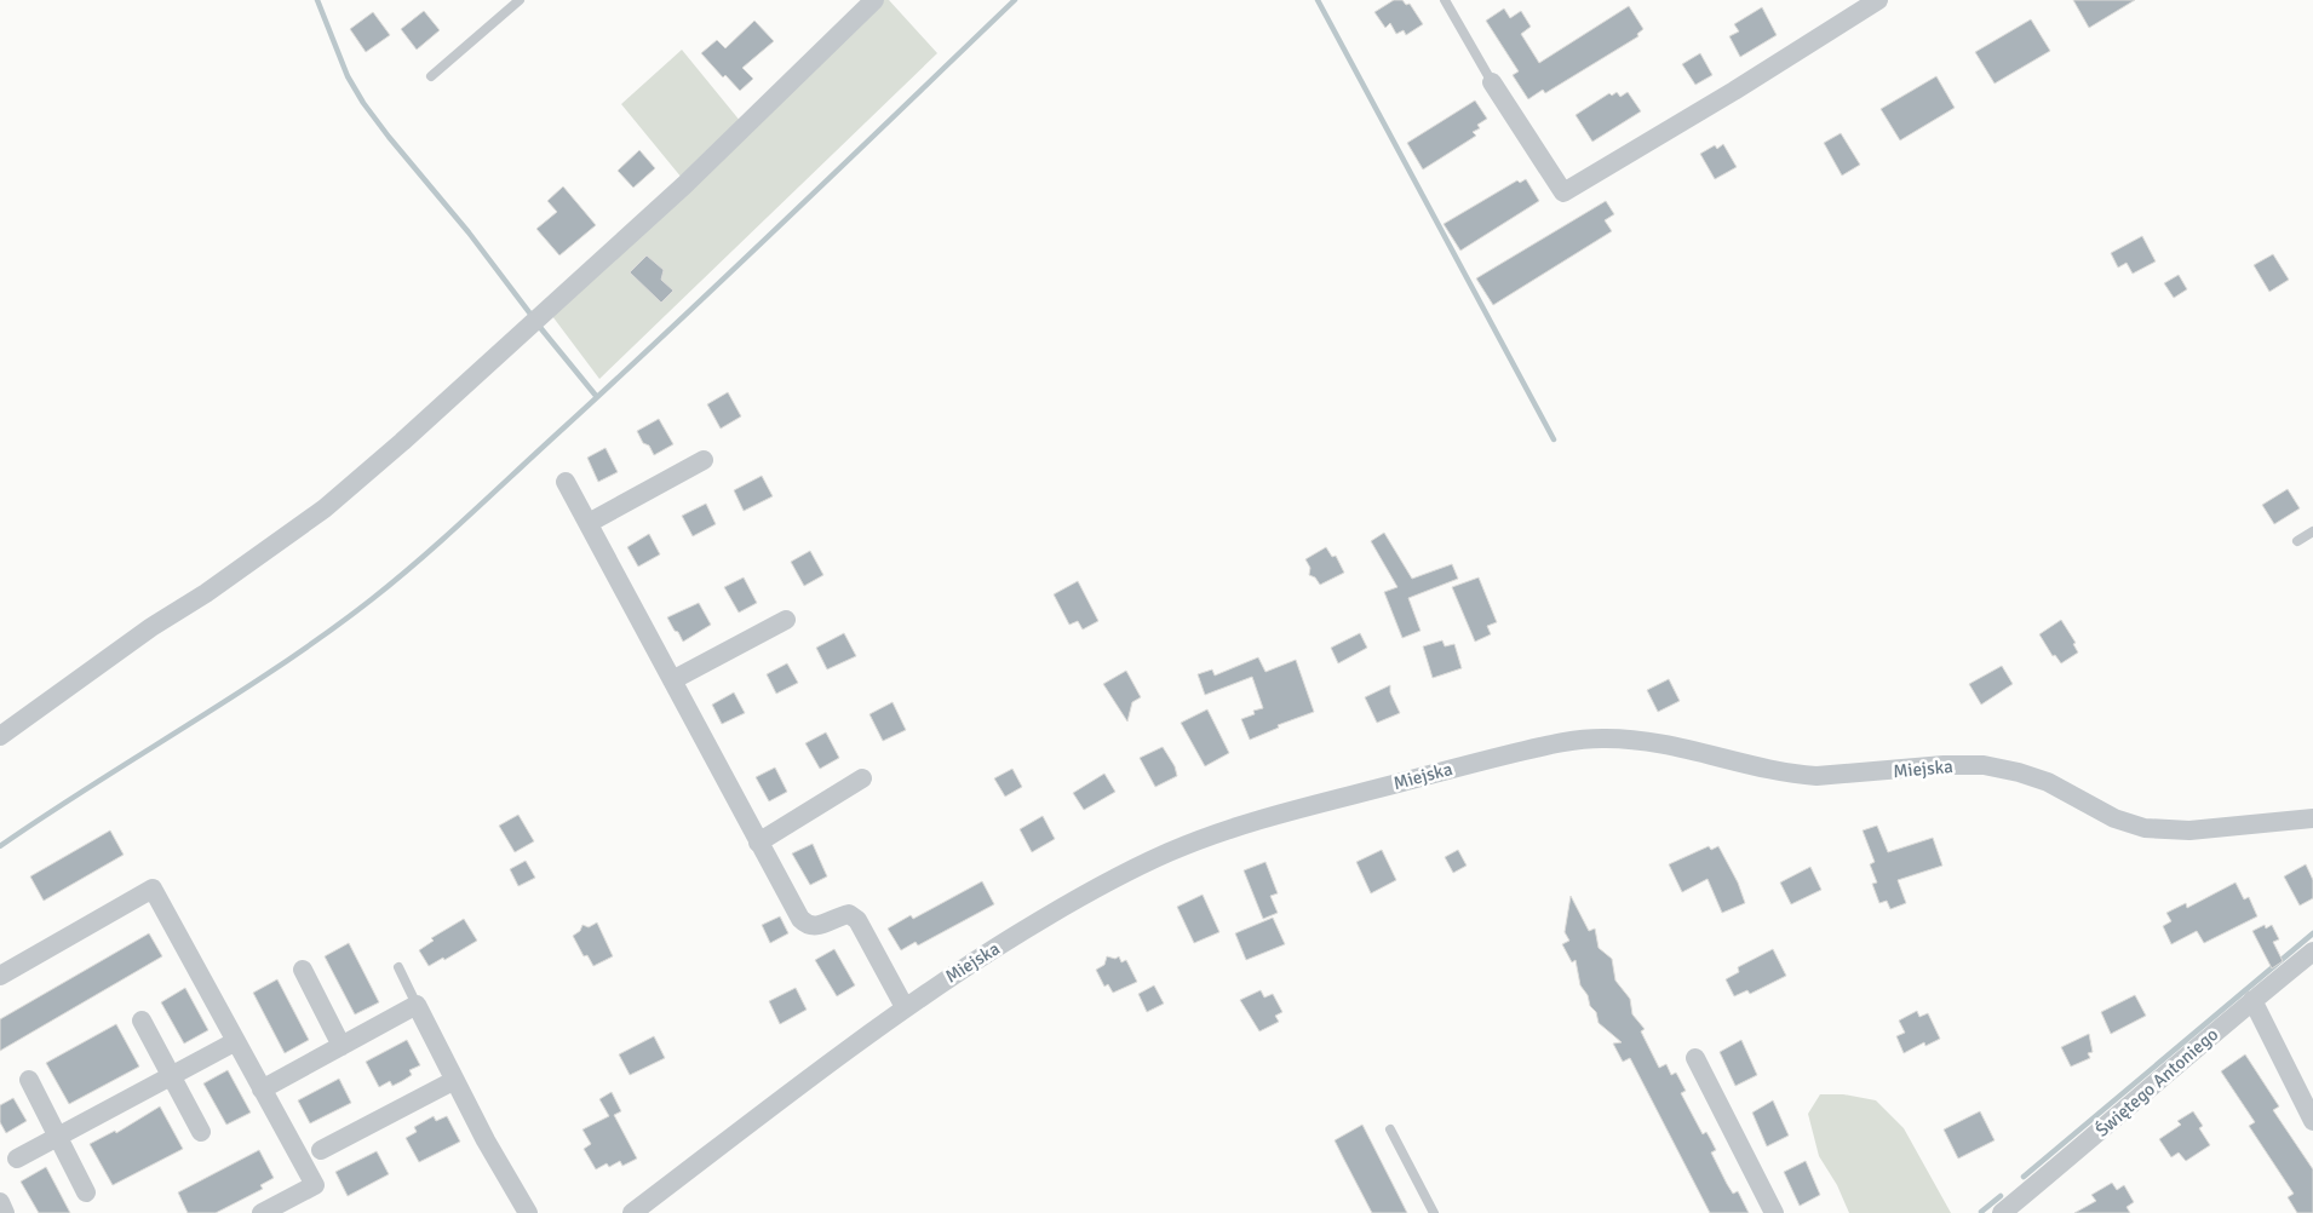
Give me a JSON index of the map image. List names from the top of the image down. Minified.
{"streets":{"street":["Miejska","Świętego Antoniego"]}}
